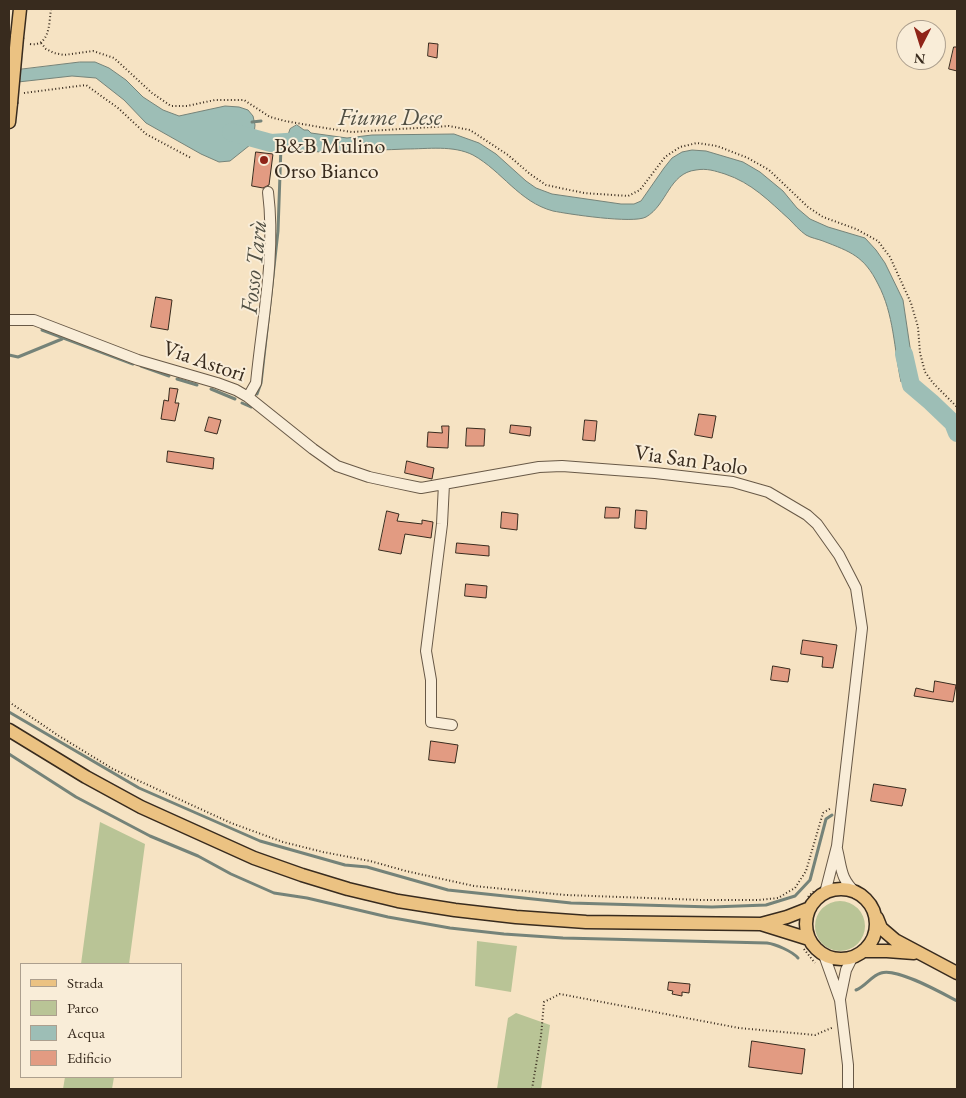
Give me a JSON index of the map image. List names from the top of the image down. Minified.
{"streets":{"street":["Via Astori","Via San Paolo"]},"crossings":[["Via Astori","Via San Paolo"]],"water":["Fiume Dese","Fosso Tarù"],"places":["B&B Mulino Orso Bianco"],"legend":["Strada","Parco","Acqua","Edificio"],"north":"bottom"}
